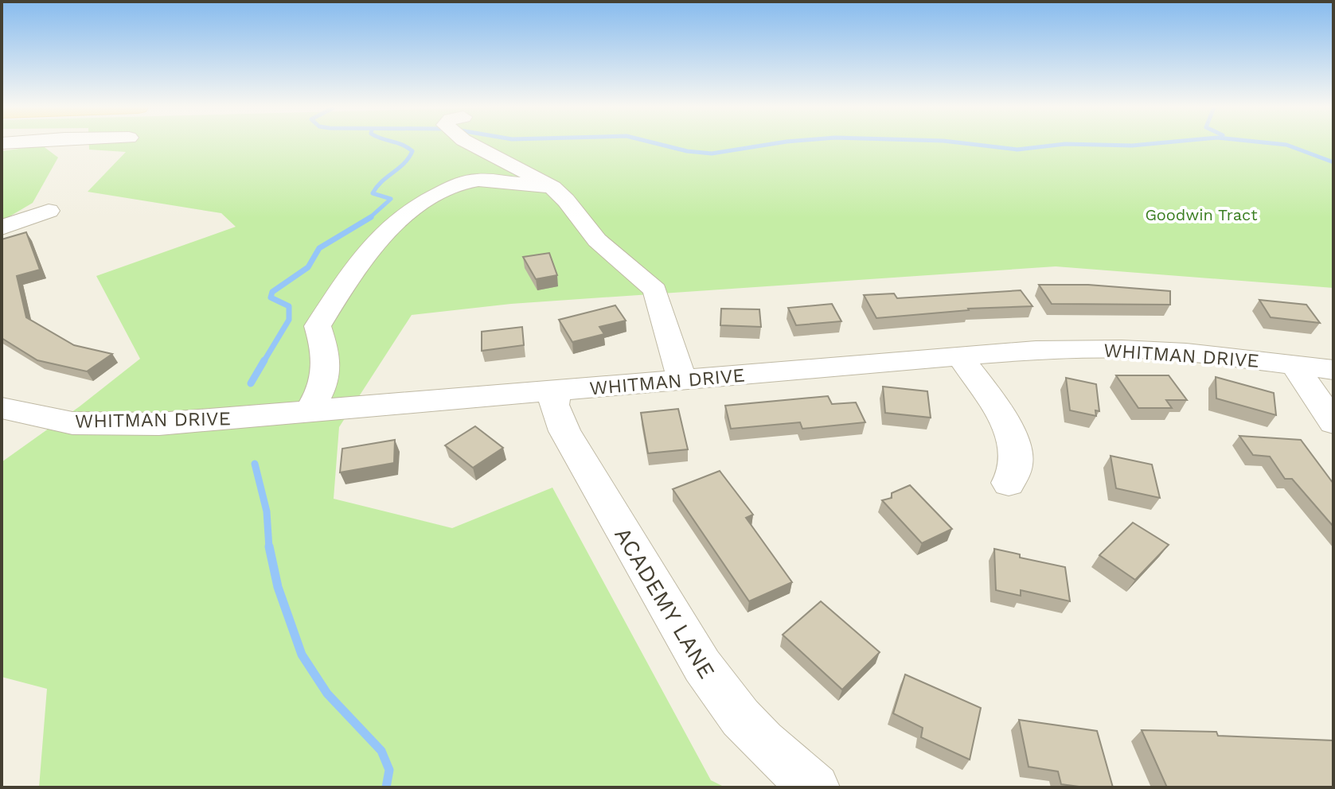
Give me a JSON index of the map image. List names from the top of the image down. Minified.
{"streets":{"street":["WHITMAN DRIVE","ACADEMY LANE"]},"crossings":[["WHITMAN DRIVE","ACADEMY LANE"]],"parks":["Goodwin Tract"]}
